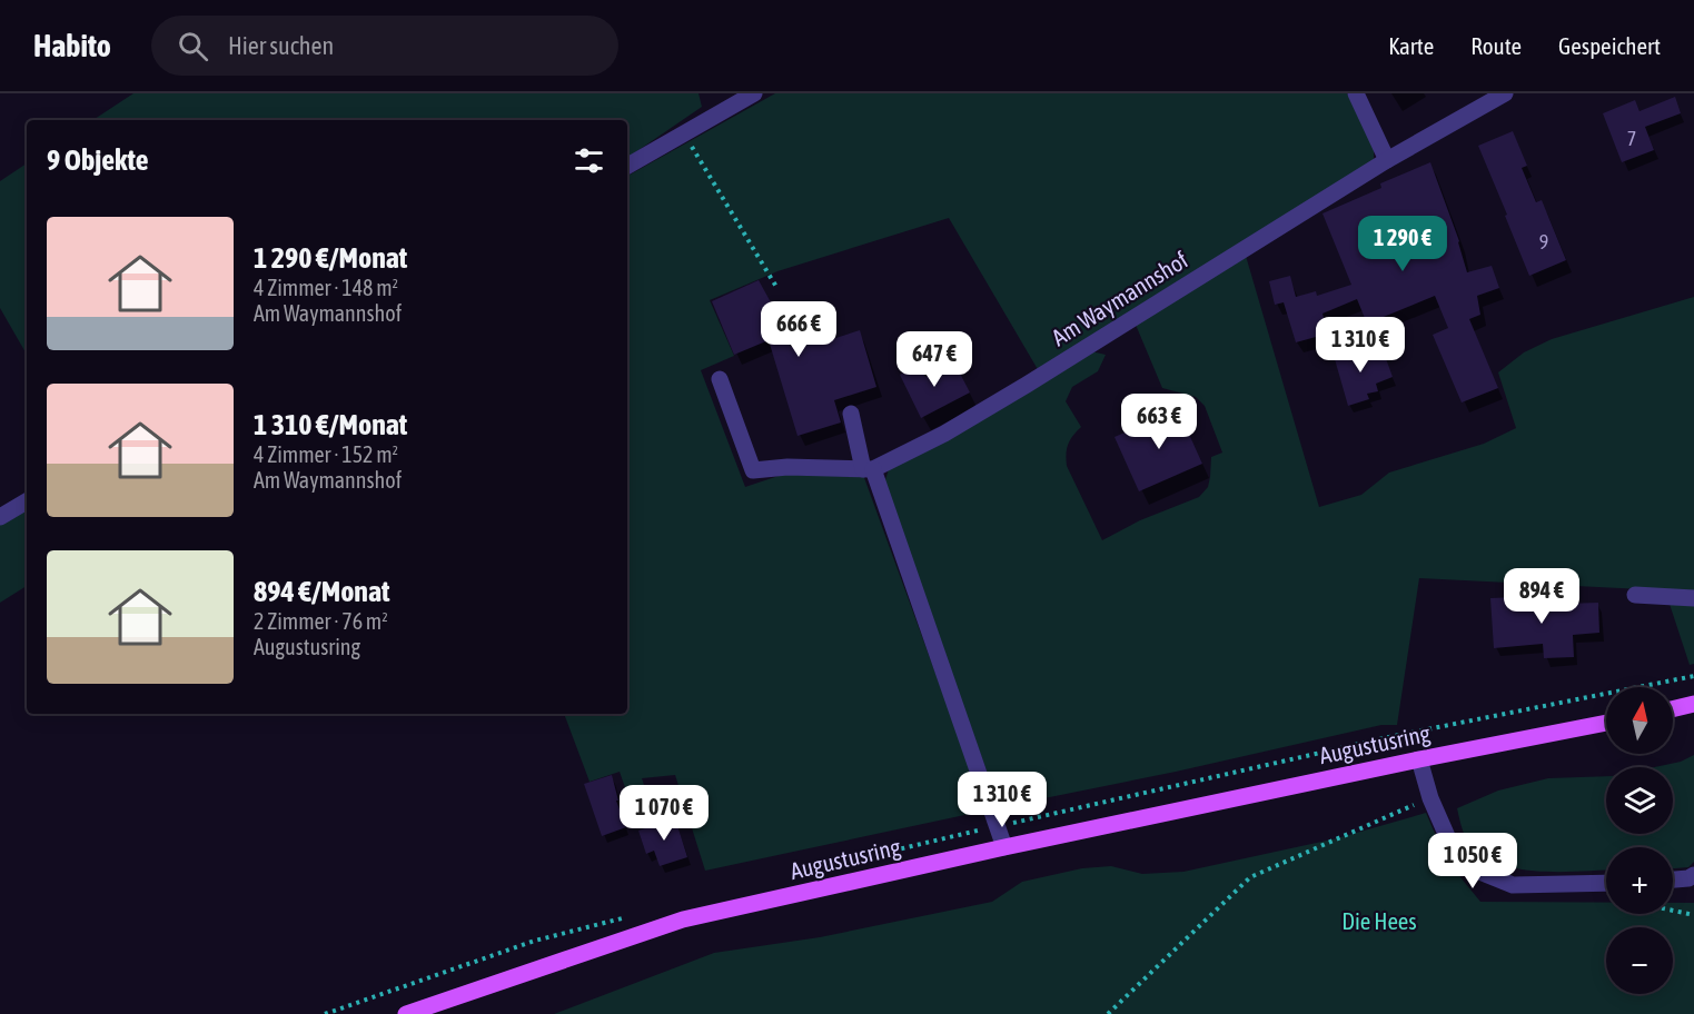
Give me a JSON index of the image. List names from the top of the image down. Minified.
{"streets":{"main road":["Augustusring"],"street":["Am Waymannshof"]},"parks":["Die Hees"],"house_numbers":["7","9"],"north":"top","page":{"header":"Habito","search":"Hier suchen","nav":["Karte","Route","Gespeichert"],"heading":"9 Objekte","list":[{"name":"1 290 €/Monat","note":"4 Zimmer · 148 m² · Am Waymannshof"},{"name":"1 310 €/Monat","note":"4 Zimmer · 152 m² · Am Waymannshof"},{"name":"894 €/Monat","note":"2 Zimmer · 76 m² · Augustusring"}],"price":["1 290 €","666 €","1 310 €","647 €","663 €","894 €","1 310 €","1 070 €","1 050 €"],"map_buttons":["+","−"]}}
